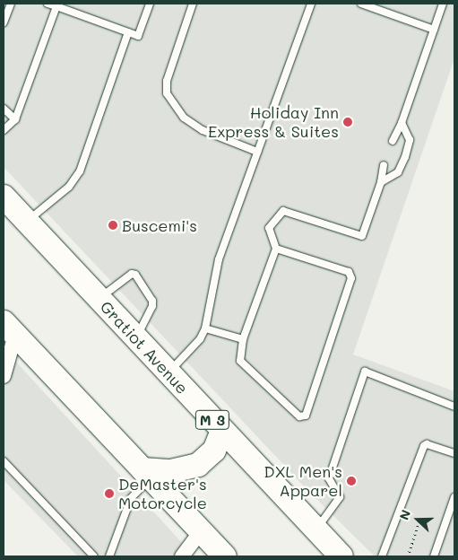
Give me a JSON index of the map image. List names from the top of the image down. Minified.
{"streets":{"main road":["Gratiot Avenue","M 3"]},"places":["Holiday Inn Express & Suites","Buscemi's","DXL Men's Apparel","DeMaster's Motorcycle"],"north":"left"}
